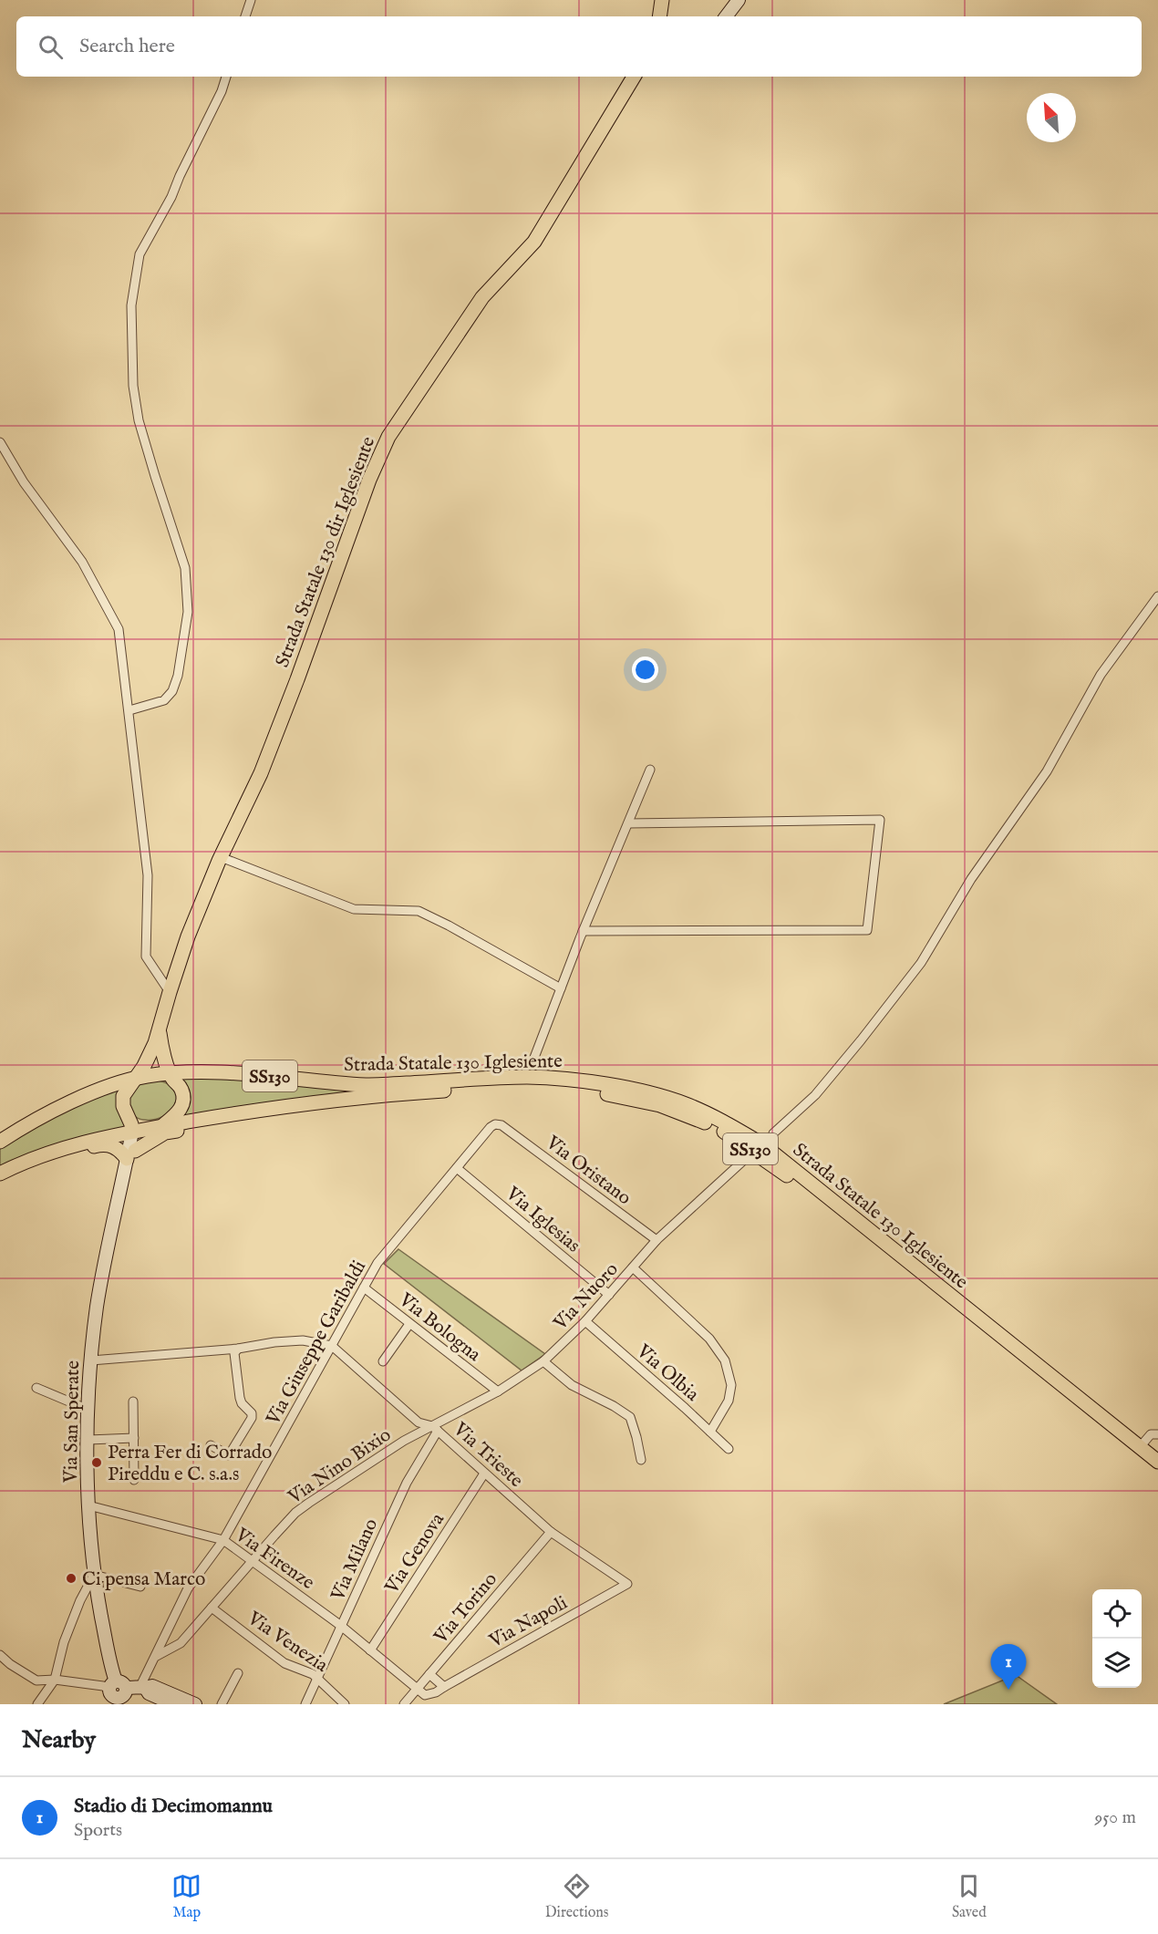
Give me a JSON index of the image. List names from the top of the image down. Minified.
{"streets":{"main road":["Strada Statale 130 dir Iglesiente","Strada Statale 130 Iglesiente","SS130"],"street":["Via Oristano","Via Iglesias","Via Nuoro","Via Bologna","Via Giuseppe Garibaldi","Via Olbia","Via San Sperate","Via Trieste","Via Nino Bixio","Via Genova","Via Firenze","Via Milano","Via Torino","Via Napoli","Via Venezia"]},"crossings":[["Strada Statale 130 dir Iglesiente","Strada Statale 130 Iglesiente"],["Strada Statale 130 dir Iglesiente","Via San Sperate"],["Strada Statale 130 Iglesiente","Via San Sperate"],["Via Oristano","Via Nuoro"],["Via Oristano","Via Giuseppe Garibaldi"],["Via Iglesias","Via Nuoro"],["Via Iglesias","Via Giuseppe Garibaldi"],["Via Nuoro","Via Bologna"],["Via Nuoro","Via Olbia"],["Via Nuoro","Via Trieste"],["Via Nuoro","Via Nino Bixio"],["Via Nuoro","Via Milano"],["Via Bologna","Via Giuseppe Garibaldi"],["Via Giuseppe Garibaldi","Via Trieste"],["Via Giuseppe Garibaldi","Via Nino Bixio"],["Via Giuseppe Garibaldi","Via Firenze"],["Via San Sperate","Via Firenze"],["Via Trieste","Via Nino Bixio"],["Via Trieste","Via Genova"],["Via Trieste","Via Milano"],["Via Trieste","Via Torino"],["Via Trieste","Via Napoli"],["Via Nino Bixio","Via Firenze"],["Via Nino Bixio","Via Milano"],["Via Nino Bixio","Via Venezia"],["Via Genova","Via Firenze"],["Via Firenze","Via Milano"],["Via Firenze","Via Torino"],["Via Firenze","Via Napoli"],["Via Milano","Via Venezia"],["Via Torino","Via Napoli"]],"places":["Perra Fer di Corrado Pireddu e C. s.a.s","Ci pensa Marco"],"north":"top left","page":{"search":"Search here","pins":"1","heading":"Nearby","list":[{"mark":"1","name":"Stadio di Decimomannu","note":"Sports","value":"950 m"}],"nav":["Map","Directions","Saved"]}}
